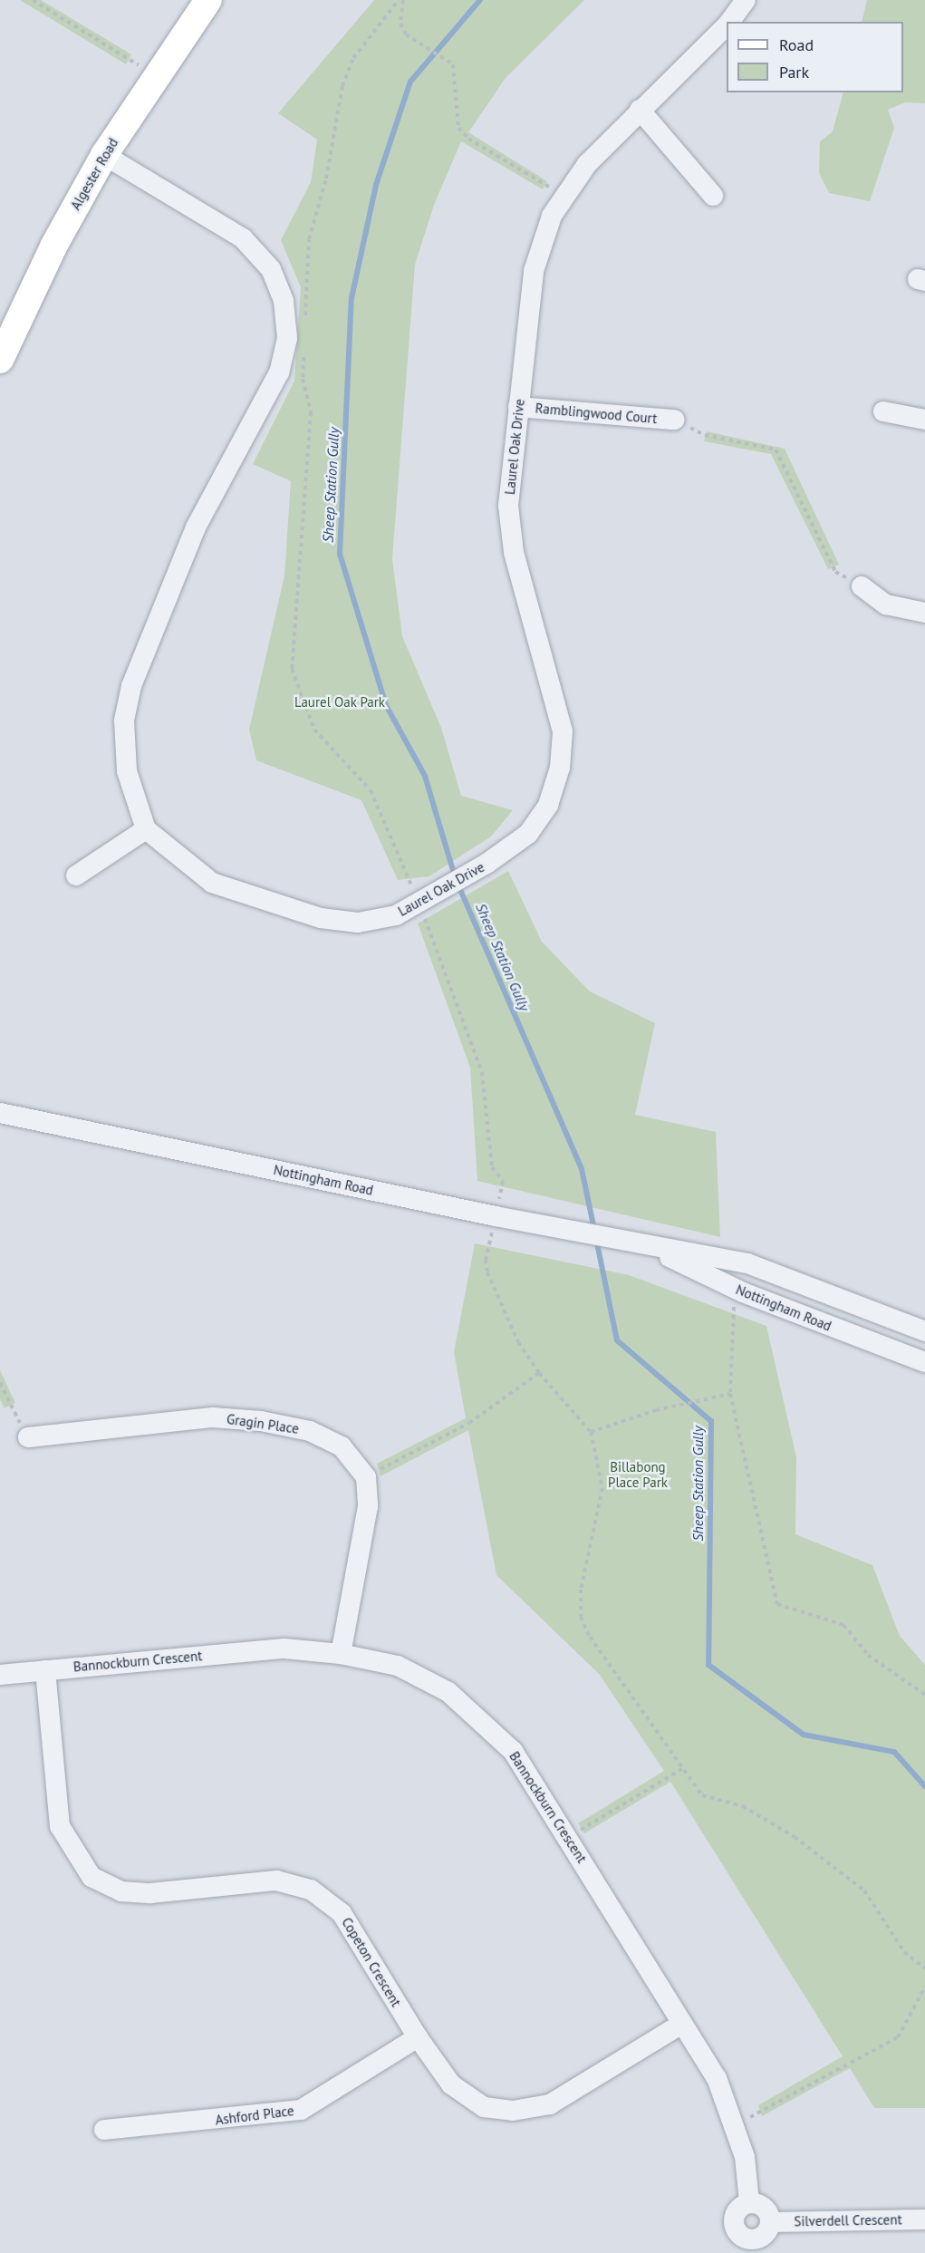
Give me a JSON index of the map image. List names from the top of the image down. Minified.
{"streets":{"main road":["Algester Road"],"street":["Ramblingwood Court","Laurel Oak Drive","Nottingham Road","Gragin Place","Bannockburn Crescent","Copeton Crescent","Ashford Place","Silverdell Crescent"]},"crossings":[["Ramblingwood Court","Laurel Oak Drive"],["Bannockburn Crescent","Copeton Crescent"],["Bannockburn Crescent","Silverdell Crescent"],["Copeton Crescent","Ashford Place"]],"water":["Sheep Station Gully"],"parks":["Laurel Oak Park","Billabong Place Park"],"legend":["Road","Park"]}
